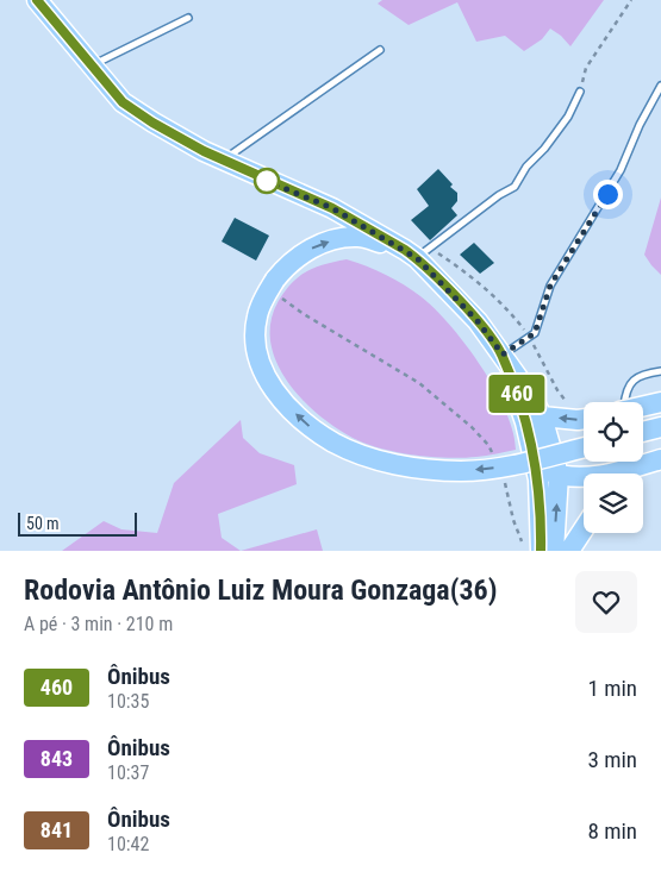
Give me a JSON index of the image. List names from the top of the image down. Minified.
{"lines":["bus line 460"],"scale_bar":"50 m","page":{"on_map":"460","scale":"50 m","heading":["Rodovia Antônio Luiz Moura Gonzaga(36)","A pé · 3 min · 210 m"],"list":[{"mark":"460","name":"Ônibus","note":"10:35","value":"1 min"},{"mark":"843","name":"Ônibus","note":"10:37","value":"3 min"},{"mark":"841","name":"Ônibus","note":"10:42","value":"8 min"}]}}
